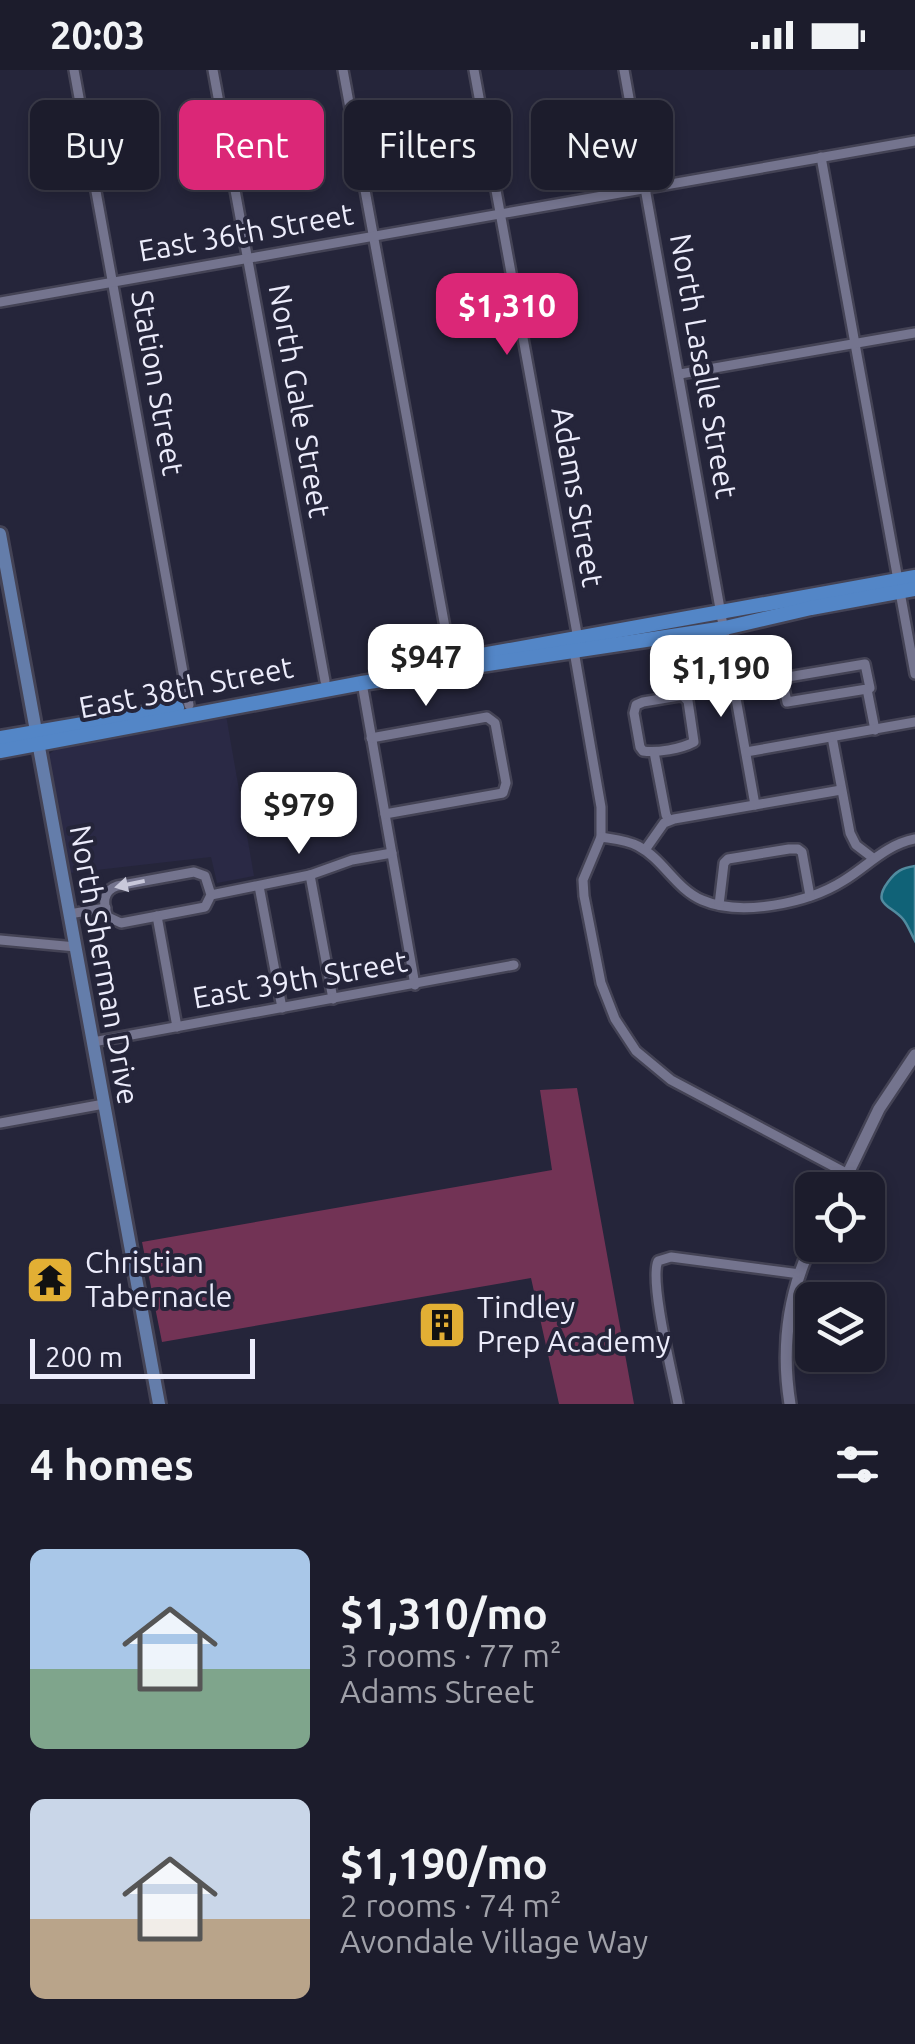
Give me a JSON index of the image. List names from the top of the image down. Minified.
{"streets":{"main road":["East 38th Street","North Sherman Drive"],"street":["East 36th Street","North Lasalle Street","Station Street","North Gale Street","Adams Street","East 39th Street"]},"crossings":[["East 36th Street","Station Street"],["East 36th Street","North Gale Street"],["East 36th Street","Adams Street"],["North Lasalle Street","East 38th Street"],["Station Street","East 38th Street"],["North Gale Street","East 38th Street"],["Adams Street","East 38th Street"],["East 38th Street","North Sherman Drive"],["North Sherman Drive","East 39th Street"]],"places":{"temple":["Christian Tabernacle"],"building":["Tindley Prep Academy"]},"scale_bar":"200 m","page":{"status":"20:03","chip":["Buy","Rent","Filters","New"],"price":["$1,310","$947","$1,190","$979"],"scale":"200 m","heading":"4 homes","list":[{"name":"$1,310/mo","note":"3 rooms · 77 m² · Adams Street"},{"name":"$1,190/mo","note":"2 rooms · 74 m² · Avondale Village Way"}]}}
